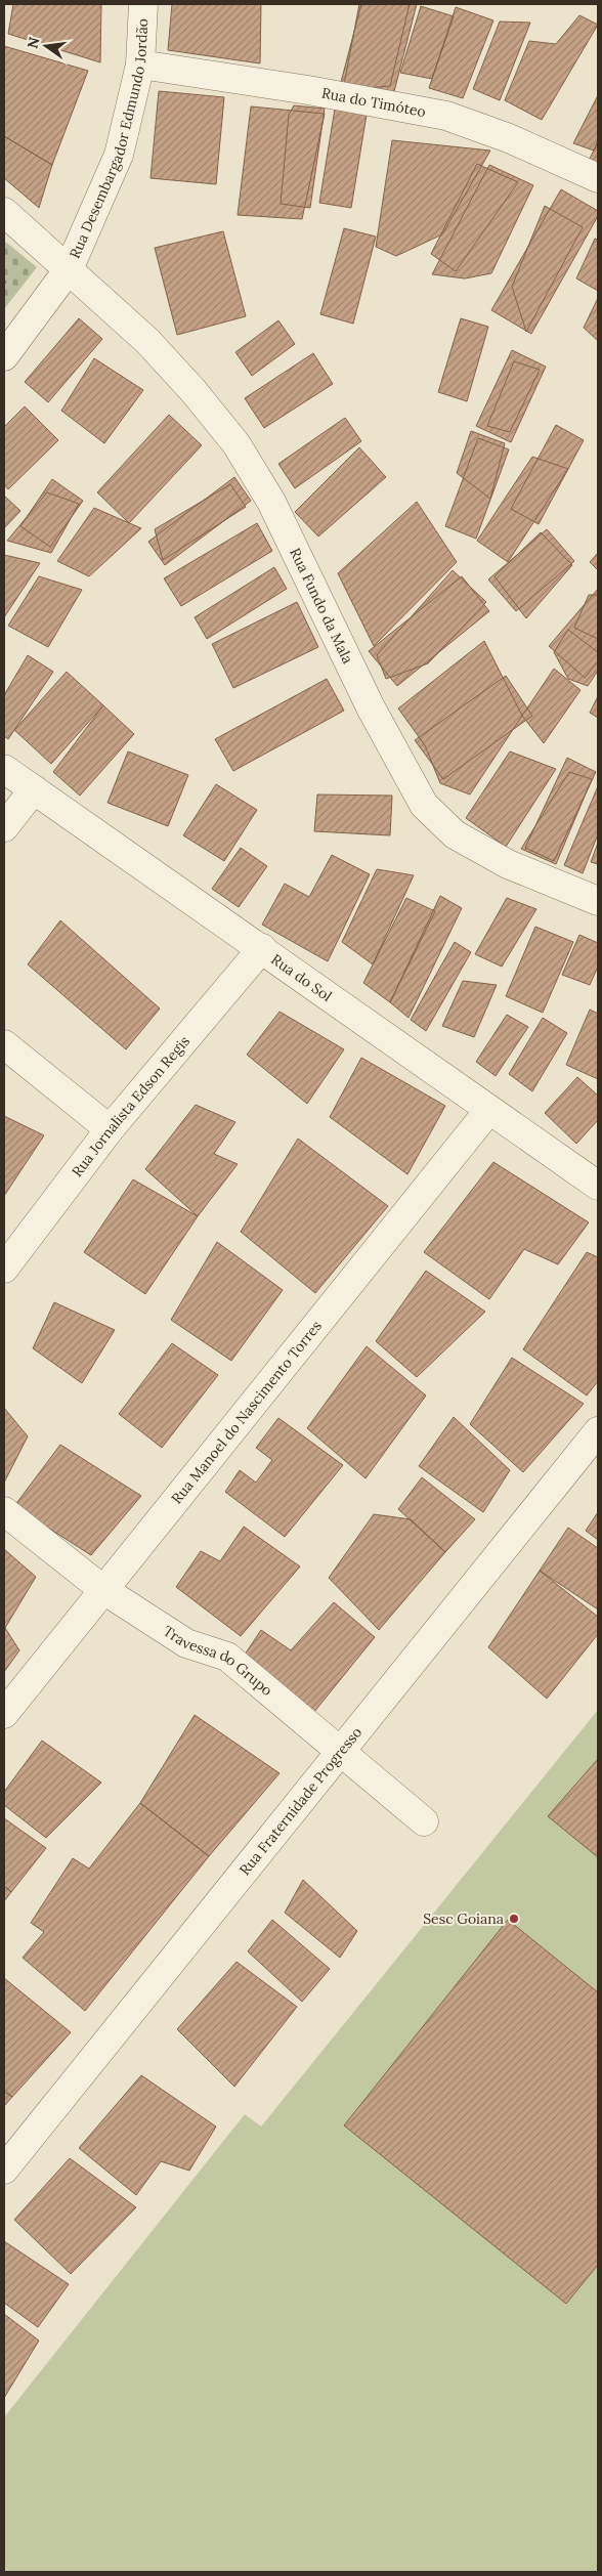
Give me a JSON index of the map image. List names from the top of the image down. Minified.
{"streets":{"street":["Rua do Timóteo","Rua Desembargador Edmundo Jordão","Rua Fundo da Mala","Rua do Sol","Rua Jornalista Edson Regis","Rua Manoel do Nascimento Torres","Travessa do Grupo","Rua Fraternidade Progresso"]},"crossings":[["Rua do Timóteo","Rua Desembargador Edmundo Jordão"],["Rua Desembargador Edmundo Jordão","Rua Fundo da Mala"],["Rua do Sol","Rua Jornalista Edson Regis"],["Rua do Sol","Rua Manoel do Nascimento Torres"],["Rua Manoel do Nascimento Torres","Travessa do Grupo"],["Travessa do Grupo","Rua Fraternidade Progresso"]],"places":["Sesc Goiana"],"north":"left"}
